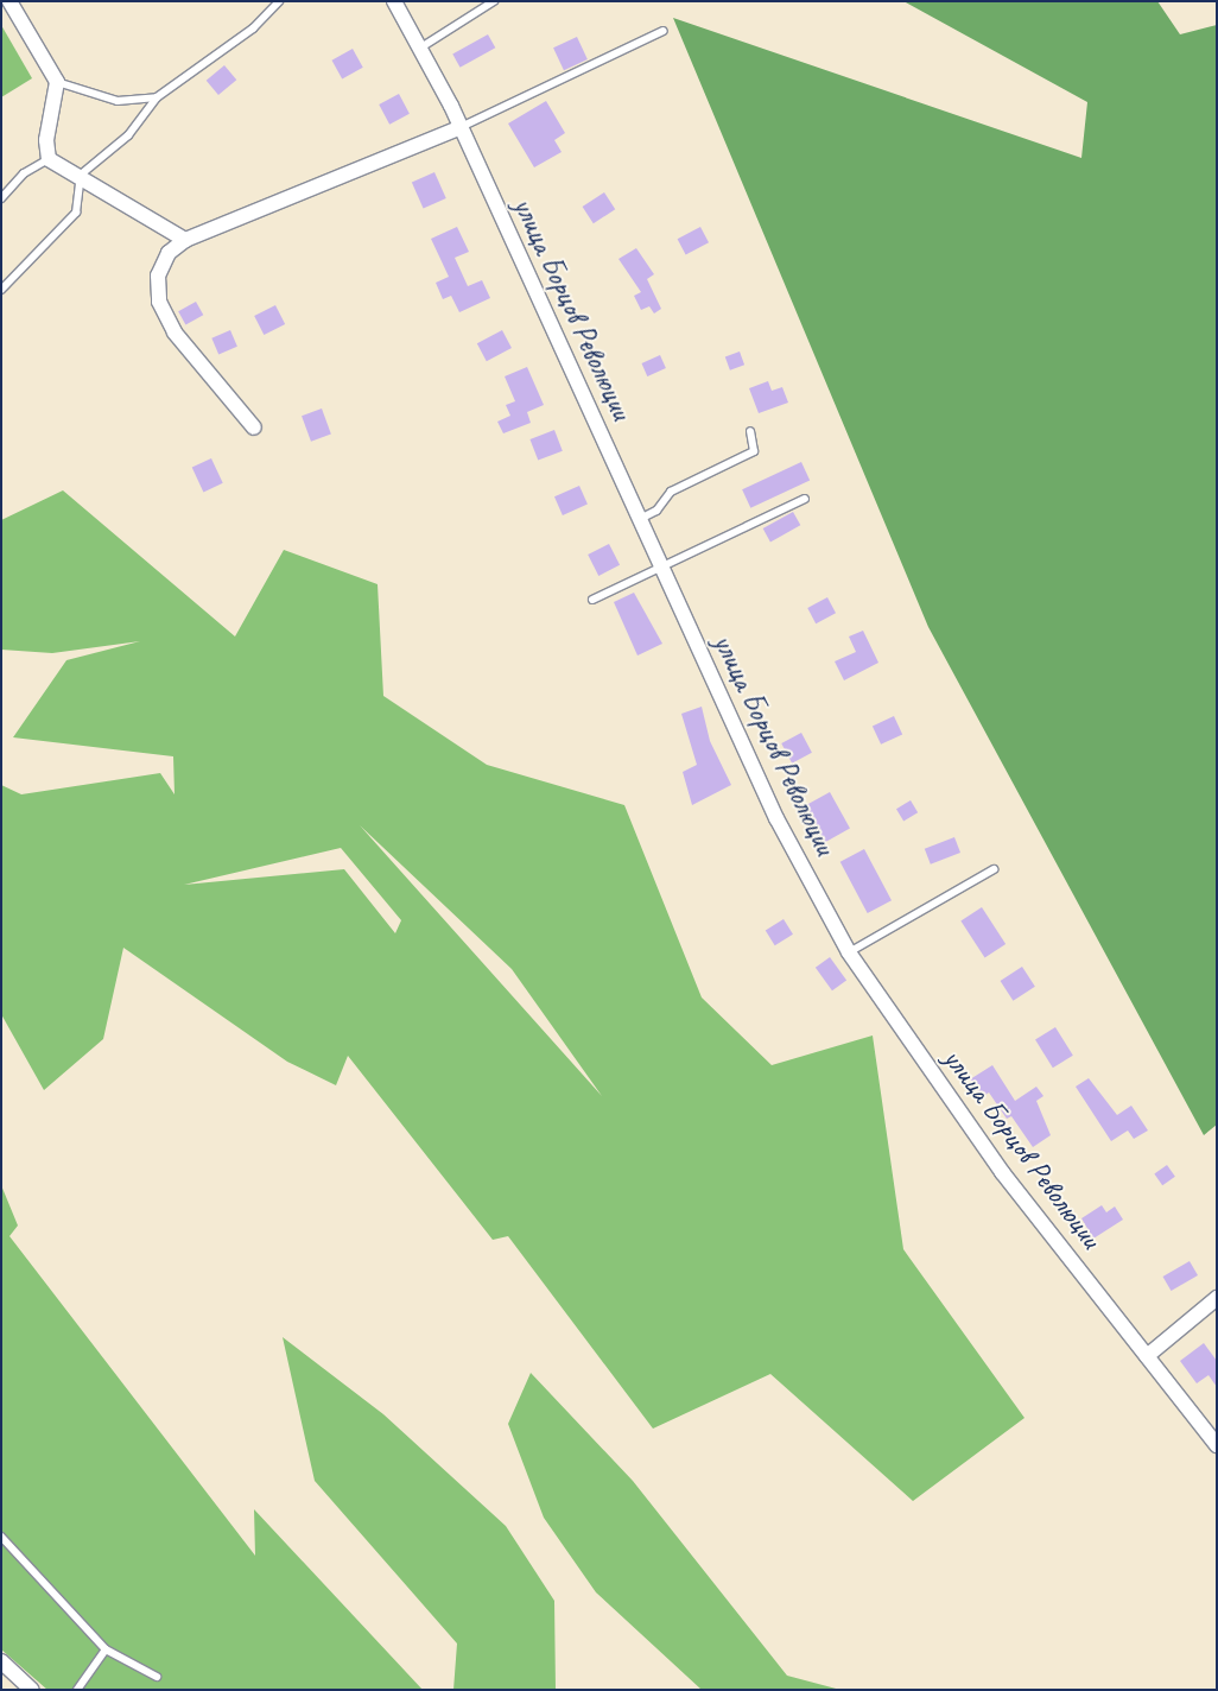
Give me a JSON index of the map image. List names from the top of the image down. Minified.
{"streets":{"street":["улица Борцов Революции"]}}
